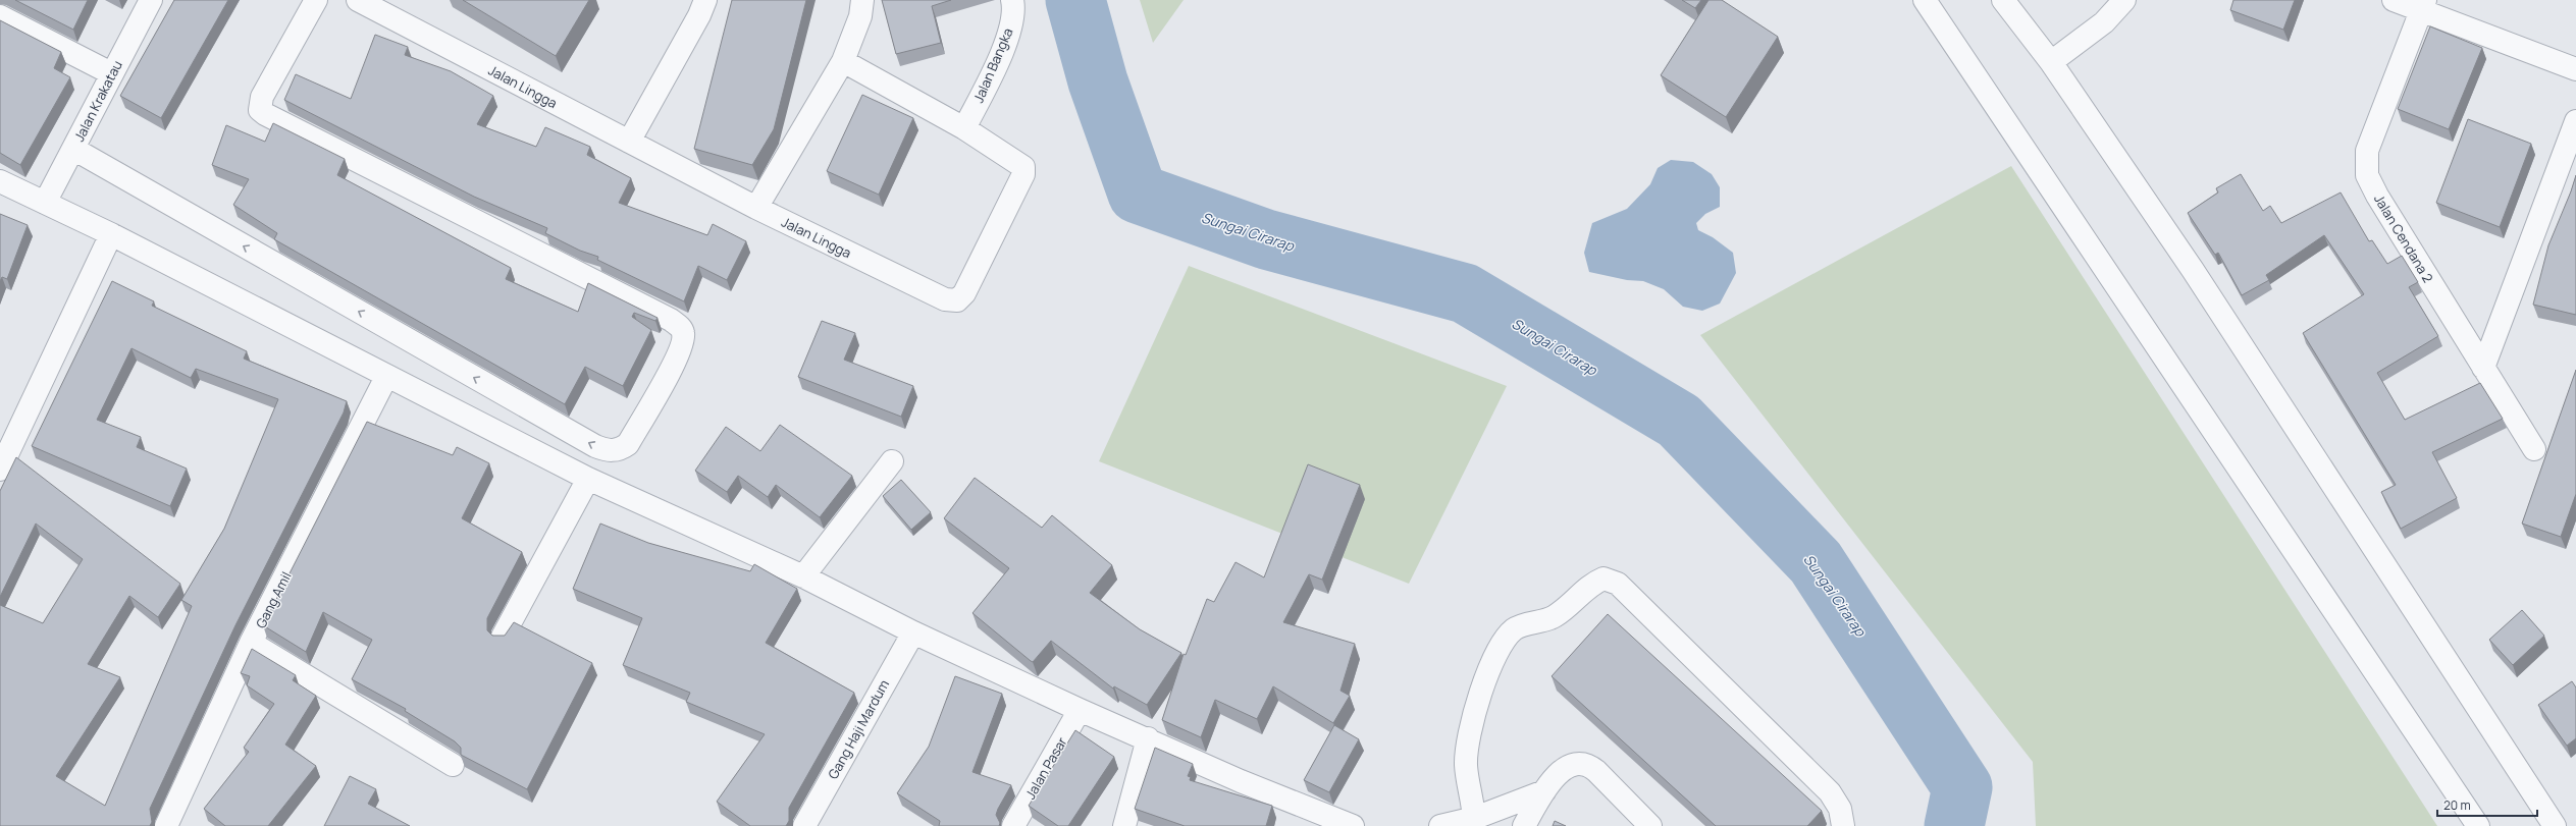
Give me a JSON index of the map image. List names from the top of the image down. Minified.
{"streets":{"street":["Jalan Bangka","Jalan Lingga","Jalan Krakatau","Jalan Cendana 2","Gang Amil","Gang Haji Mardum","Jalan Pasar"]},"crossings":[["Jalan Bangka","Jalan Lingga"]],"water":["Sungai Cirarap"],"scale_bar":"20 m"}
